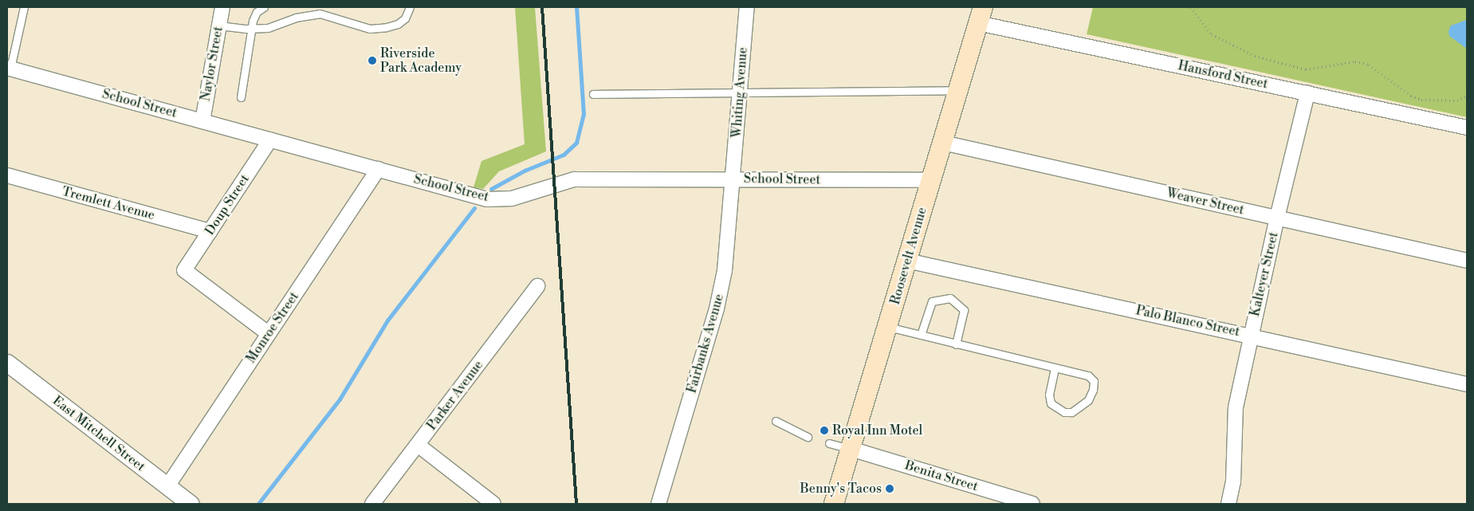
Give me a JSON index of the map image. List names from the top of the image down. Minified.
{"streets":{"main road":["Roosevelt Avenue"],"street":["Naylor Street","Hansford Street","Whiting Avenue","School Street","Weaver Street","Tremlett Avenue","Doup Street","Kalteyer Street","Palo Blanco Street","Monroe Street","Fairbanks Avenue","Parker Avenue","East Mitchell Street","Benita Street"]},"crossings":[["Naylor Street","School Street"],["Hansford Street","Roosevelt Avenue"],["Hansford Street","Kalteyer Street"],["Whiting Avenue","School Street"],["Whiting Avenue","Fairbanks Avenue"],["School Street","Doup Street"],["School Street","Roosevelt Avenue"],["School Street","Monroe Street"],["School Street","Fairbanks Avenue"],["Weaver Street","Roosevelt Avenue"],["Weaver Street","Kalteyer Street"],["Tremlett Avenue","Doup Street"],["Doup Street","Monroe Street"],["Roosevelt Avenue","Palo Blanco Street"],["Roosevelt Avenue","Benita Street"],["Kalteyer Street","Palo Blanco Street"],["Monroe Street","East Mitchell Street"]],"places":["Riverside Park Academy","Royal Inn Motel","Benny's Tacos"]}
